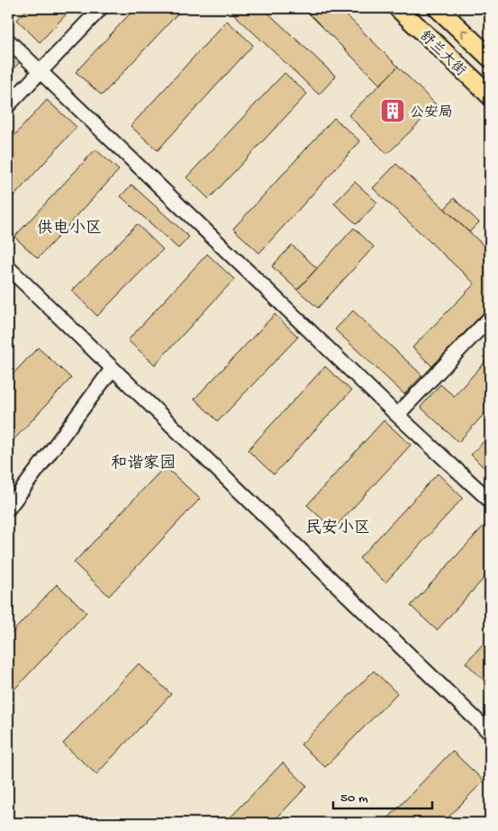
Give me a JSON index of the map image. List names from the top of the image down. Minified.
{"streets":{"main road":["舒兰大街"]},"districts":["供电小区","和谐家园","民安小区"],"places":{"building":["公安局"]},"scale_bar":"50 m"}
